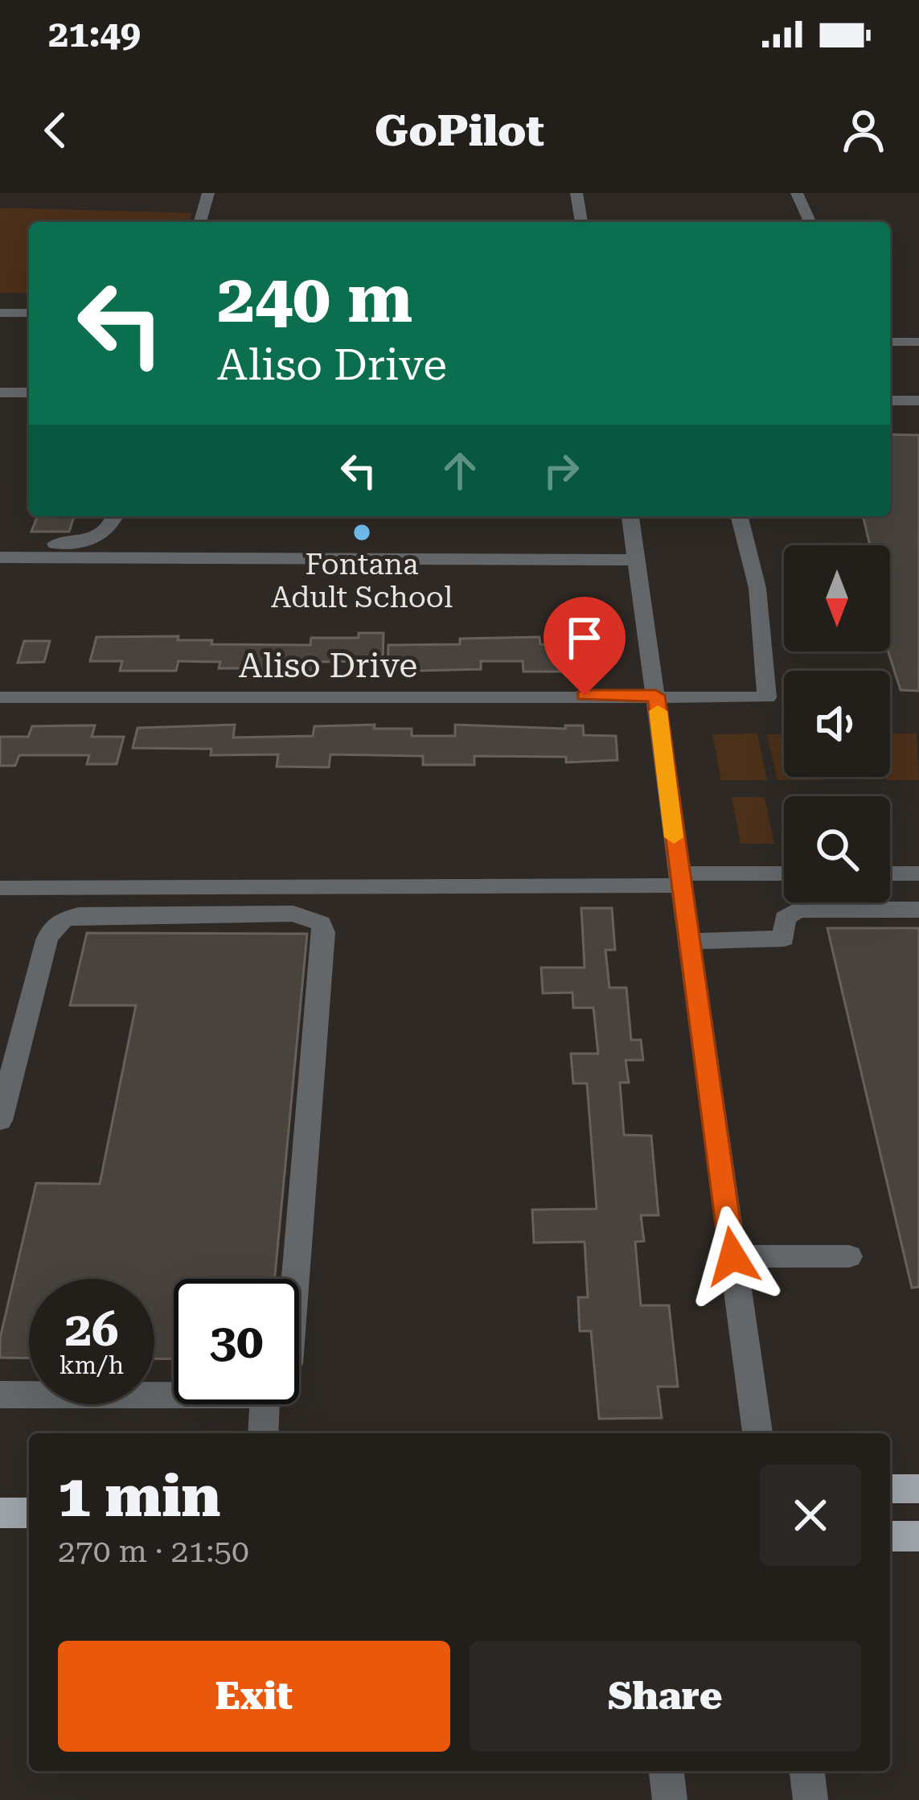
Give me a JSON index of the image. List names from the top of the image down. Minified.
{"streets":{"street":["Aliso Drive"]},"places":["Fontana Adult School"],"north":"bottom","page":{"status":"21:49","header":"GoPilot","turn":["240 m","Aliso Drive"],"speed":"26 km/h","limit":"30","heading":["1 min","270 m · 21:50"],"buttons":["Exit","Share"]}}
